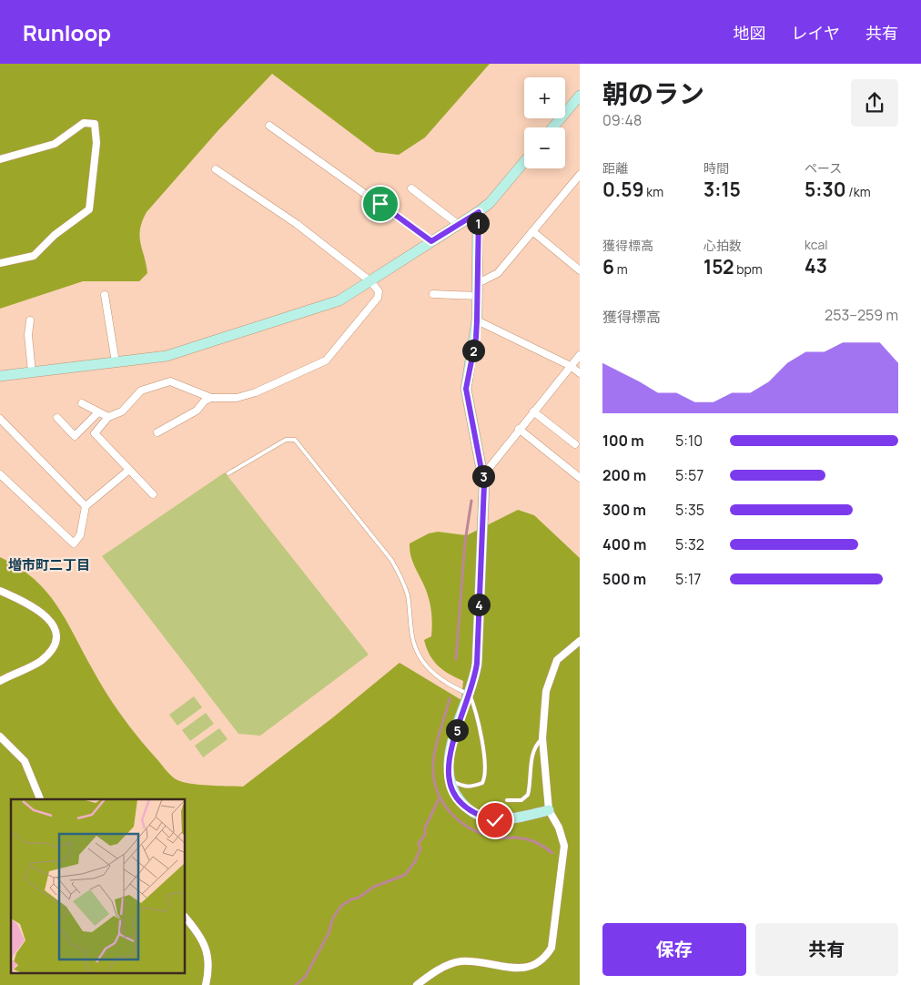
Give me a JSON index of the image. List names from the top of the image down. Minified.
{"districts":["増市町二丁目"],"page":{"header":"Runloop","nav":["地図","レイヤ","共有"],"heading":["朝のラン","09:48"],"map_buttons":["+","−"],"stats":[["距離","0.59 km"],["時間","3:15"],["ペース","5:30 /km"],["獲得標高","6 m"],["心拍数","152 bpm"],["kcal","43"]],"pins":["1","2","3","4","5"],"chart":["獲得標高","253–259 m"],"list":[{"name":"100 m","note":"5:10"},{"name":"200 m","note":"5:57"},{"name":"300 m","note":"5:35"},{"name":"400 m","note":"5:32"},{"name":"500 m","note":"5:17"}],"buttons":["保存","共有"]}}
